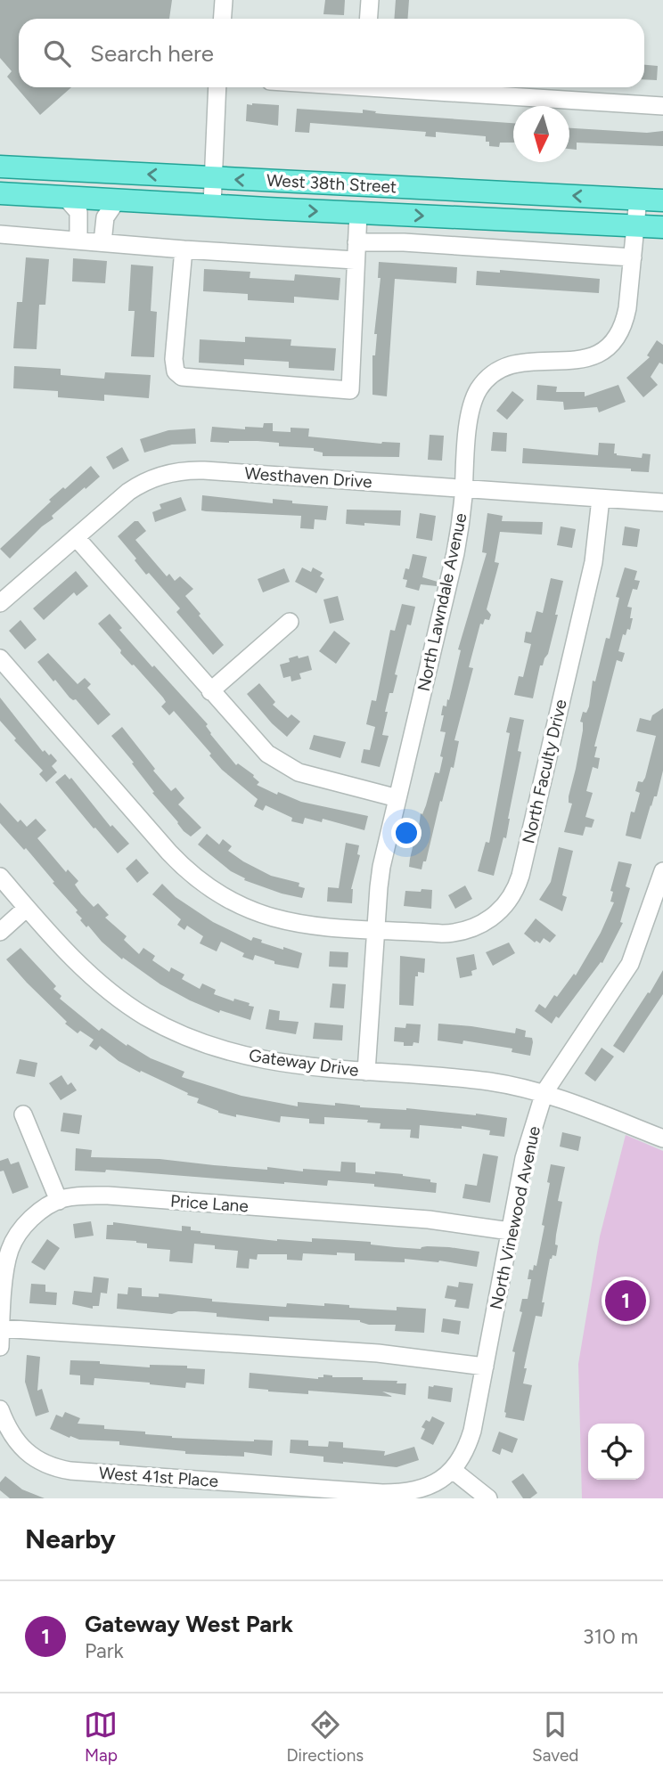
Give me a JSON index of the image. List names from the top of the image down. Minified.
{"streets":{"main road":["West 38th Street"],"street":["Westhaven Drive","North Lawndale Avenue","North Faculty Drive","Gateway Drive","Price Lane","North Vinewood Avenue","West 41st Place"]},"crossings":[["West 38th Street","North Lawndale Avenue"],["Westhaven Drive","North Lawndale Avenue"],["Westhaven Drive","North Faculty Drive"],["North Lawndale Avenue","North Faculty Drive"],["North Lawndale Avenue","Gateway Drive"],["Gateway Drive","North Vinewood Avenue"],["Price Lane","North Vinewood Avenue"],["North Vinewood Avenue","West 41st Place"]],"north":"bottom","page":{"search":"Search here","pins":"1","heading":"Nearby","list":[{"mark":"1","name":"Gateway West Park","note":"Park","value":"310 m"}],"nav":["Map","Directions","Saved"]}}
